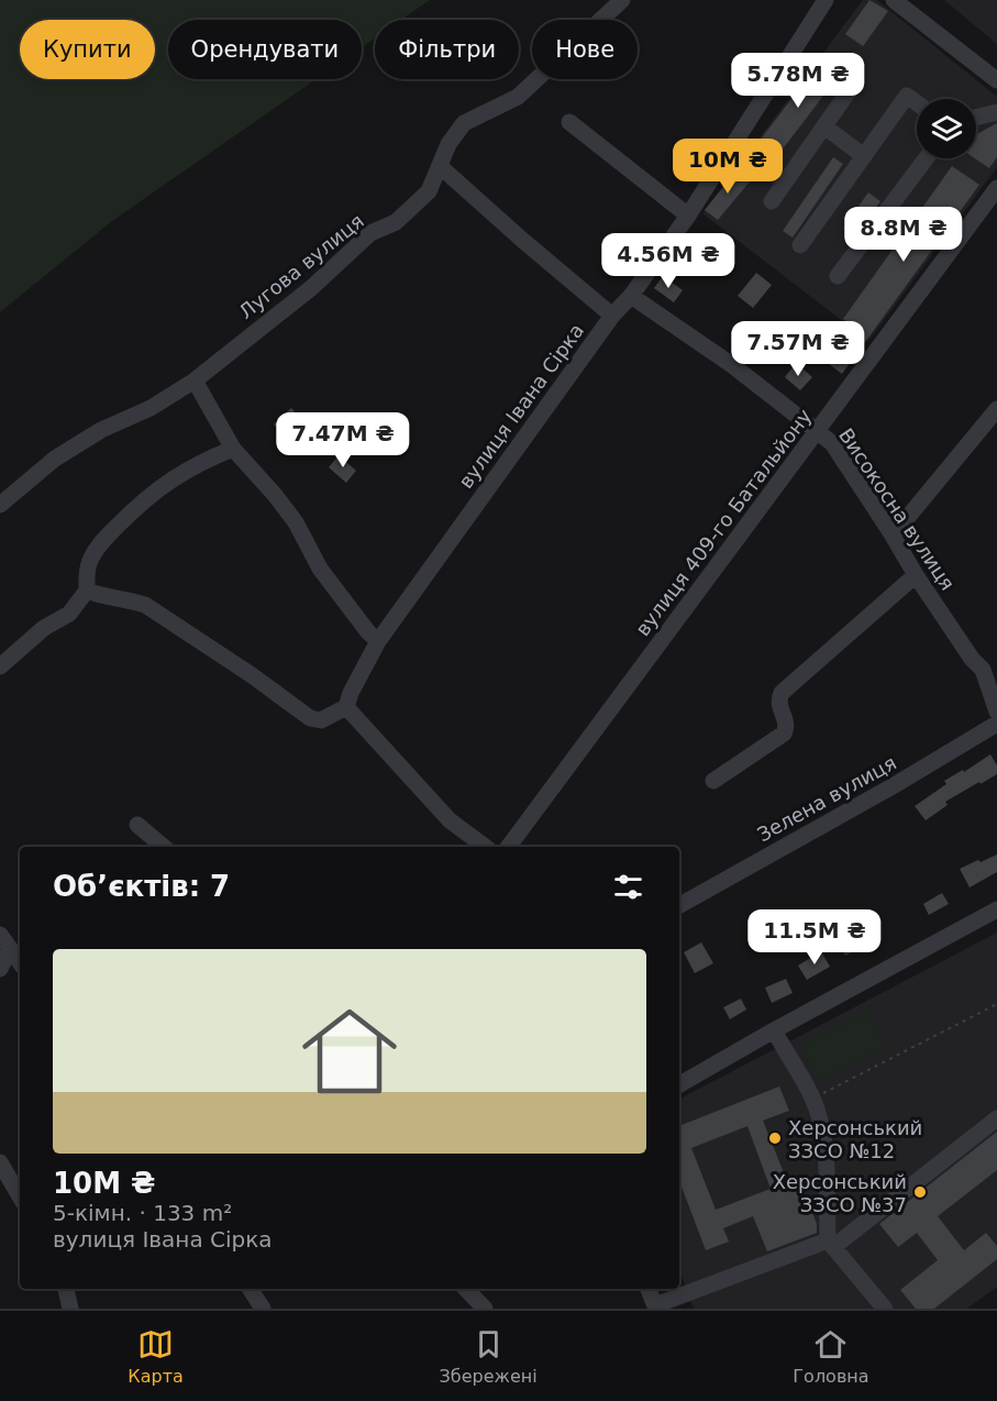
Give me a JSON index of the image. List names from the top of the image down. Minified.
{"streets":{"street":["Лугова вулиця","вулиця Івана Сірка","Високосна вулиця","вулиця 409-го Батальйону","Зелена вулиця"]},"crossings":[["вулиця Івана Сірка","Високосна вулиця"],["Високосна вулиця","вулиця 409-го Батальйону"]],"places":["Херсонський ЗЗСО №12","Херсонський ЗЗСО №37"],"page":{"chip":["Купити","Орендувати","Фільтри","Нове"],"price":["5.78M ₴","10M ₴","8.8M ₴","4.56M ₴","7.57M ₴","7.47M ₴","11.5M ₴"],"heading":"Об’єктів: 7","list":[{"name":"10M ₴","note":"5-кімн. · 133 m² · вулиця Івана Сірка"}],"tabs":["Карта","Збережені","Головна"]}}
